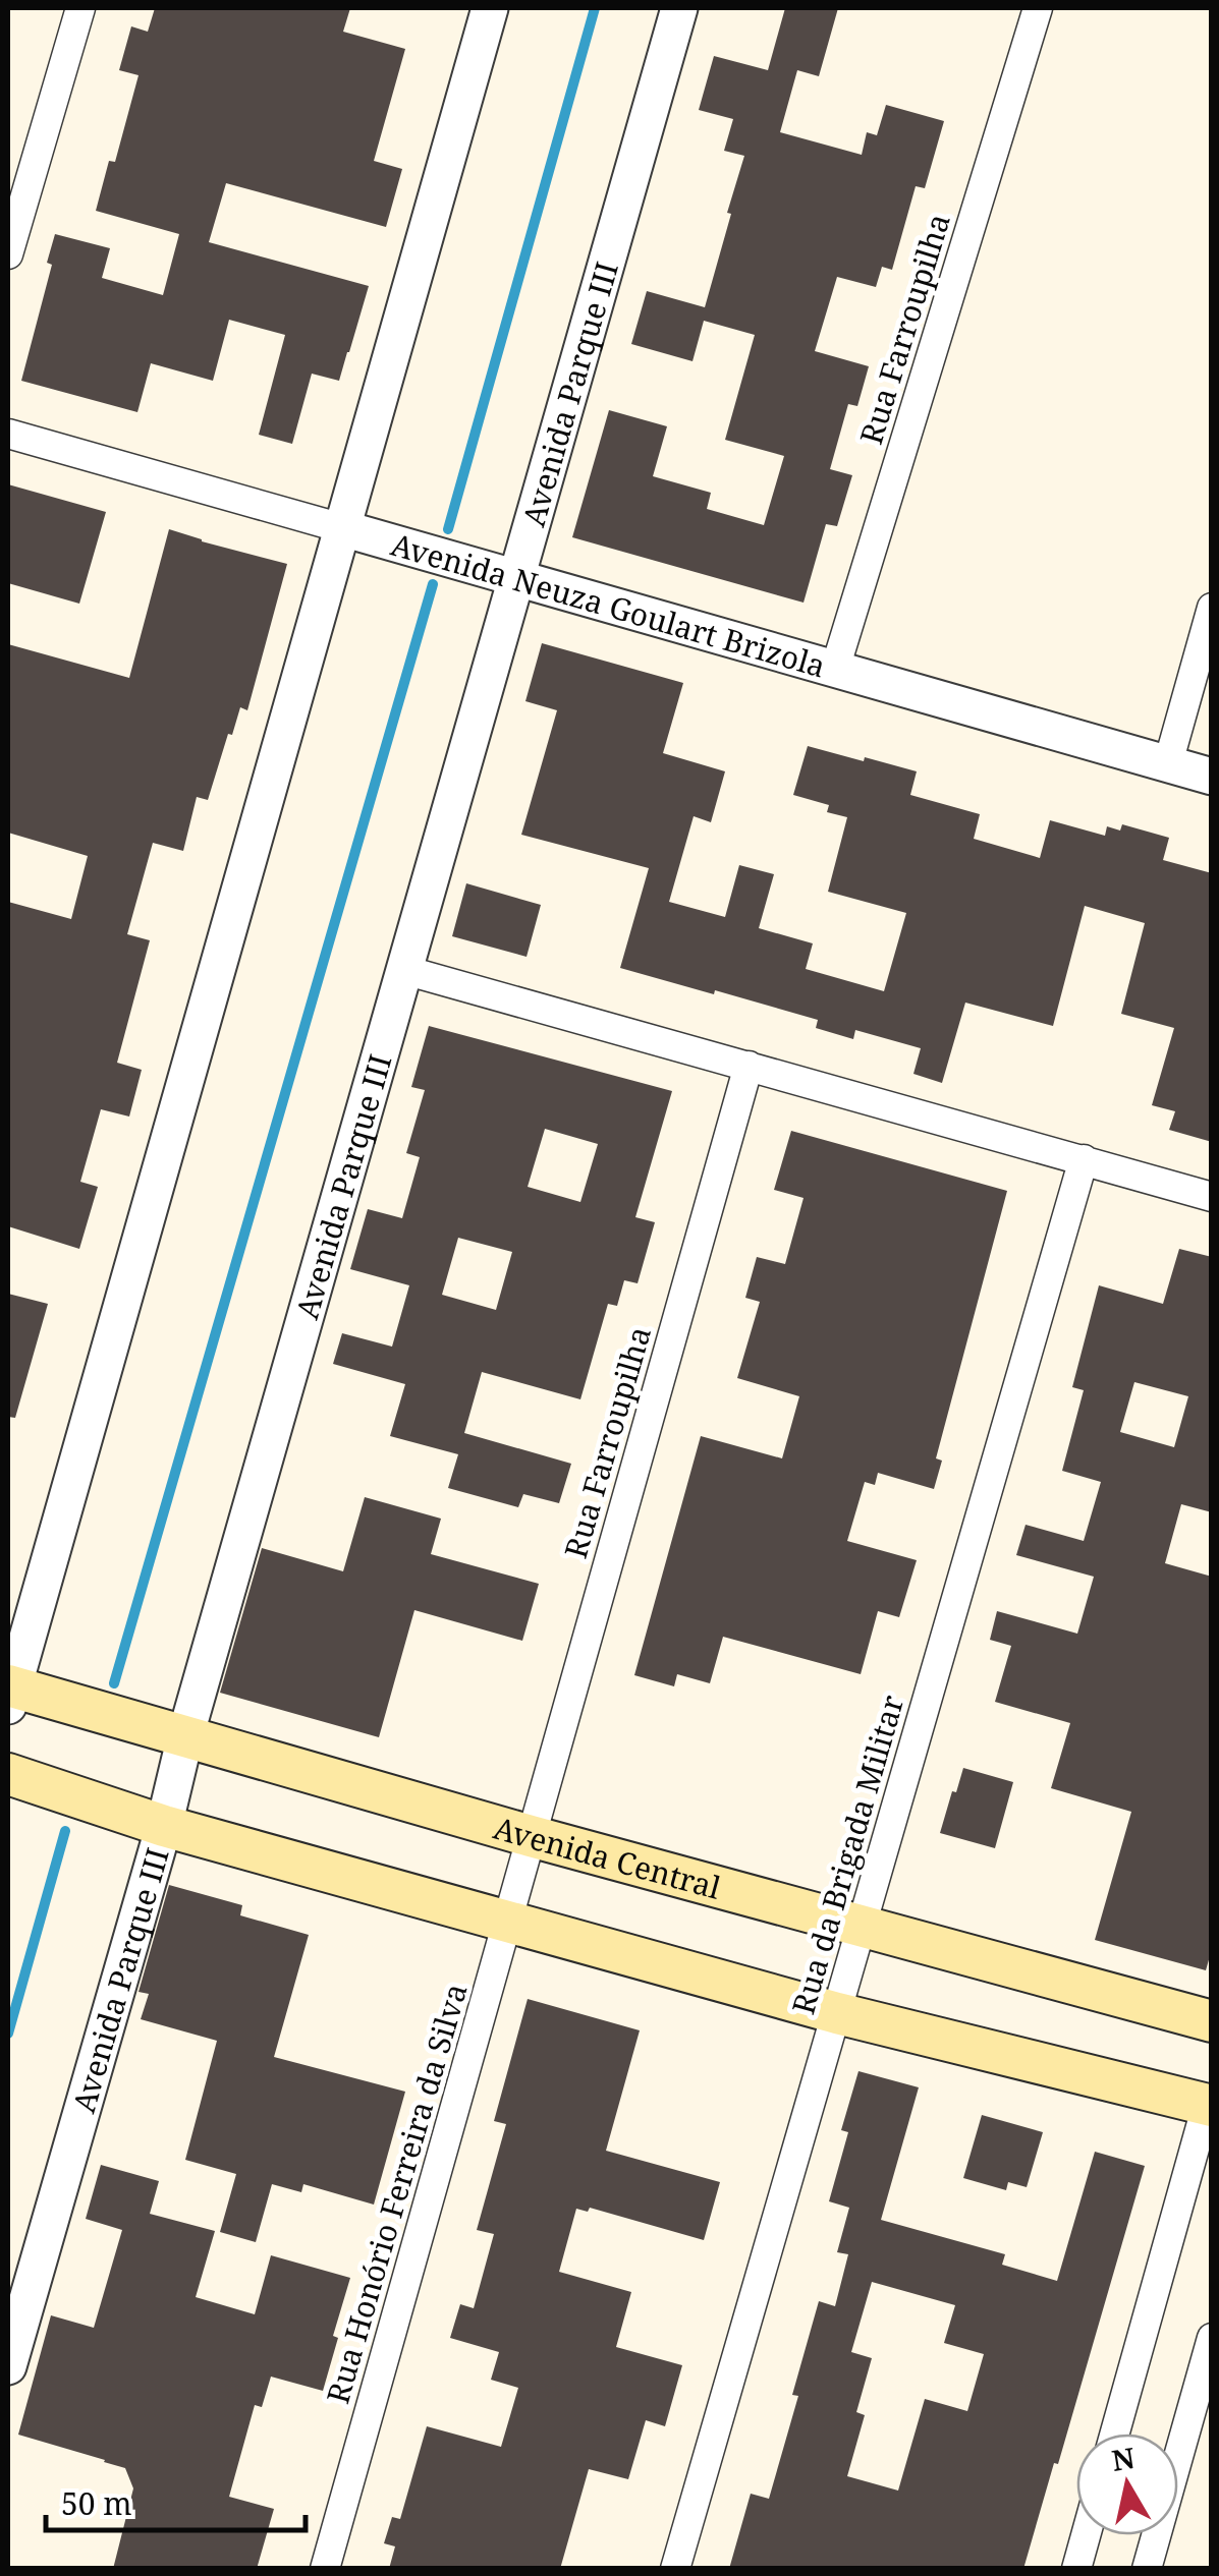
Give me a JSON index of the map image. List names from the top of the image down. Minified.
{"streets":{"main road":["Avenida Central"],"street":["Rua Farroupilha","Avenida Parque III","Avenida Neuza Goulart Brizola","Rua da Brigada Militar","Rua Honório Ferreira da Silva"]},"crossings":[["Rua Farroupilha","Avenida Neuza Goulart Brizola"],["Rua Farroupilha","Avenida Central"],["Rua Farroupilha","Rua Honório Ferreira da Silva"],["Avenida Parque III","Avenida Neuza Goulart Brizola"],["Avenida Parque III","Avenida Central"],["Rua da Brigada Militar","Avenida Central"],["Avenida Central","Rua Honório Ferreira da Silva"]],"scale_bar":"50 m","north":"top"}
